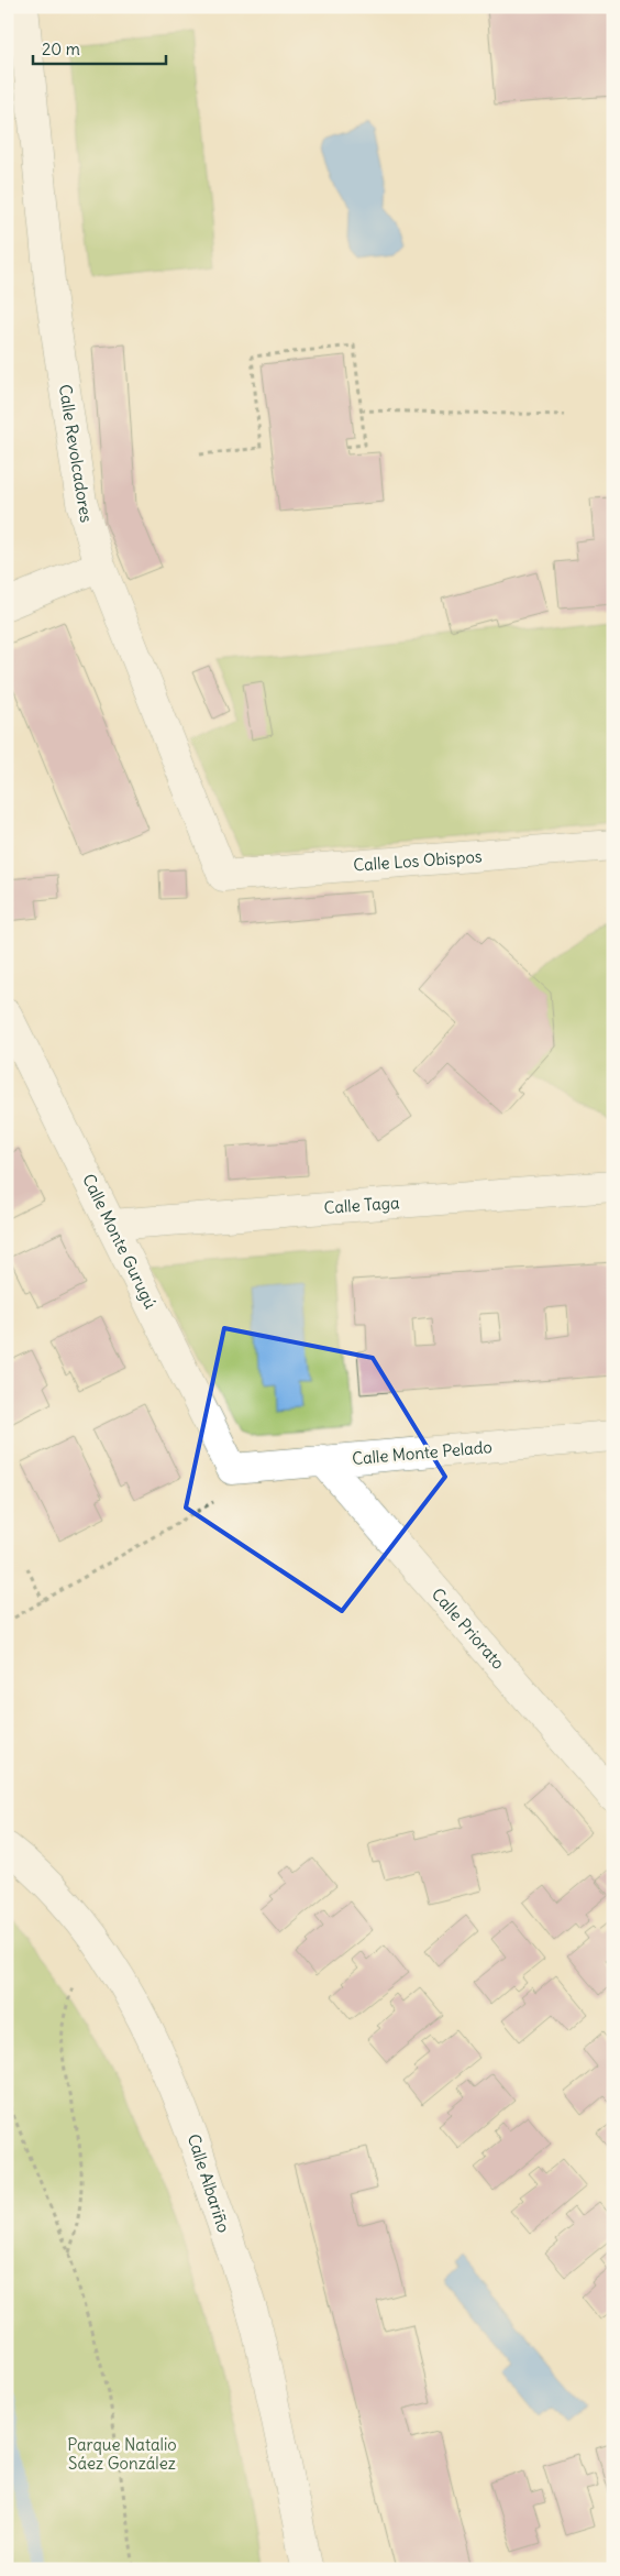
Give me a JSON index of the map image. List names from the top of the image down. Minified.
{"streets":{"street":["Calle Revolcadores","Calle Los Obispos","Calle Taga","Calle Monte Gurugú","Calle Monte Pelado","Calle Priorato","Calle Albariño"]},"crossings":[["Calle Revolcadores","Calle Los Obispos"],["Calle Taga","Calle Monte Gurugú"],["Calle Monte Gurugú","Calle Monte Pelado"],["Calle Monte Pelado","Calle Priorato"]],"parks":["Parque Natalio Sáez González"],"scale_bar":"20 m"}
